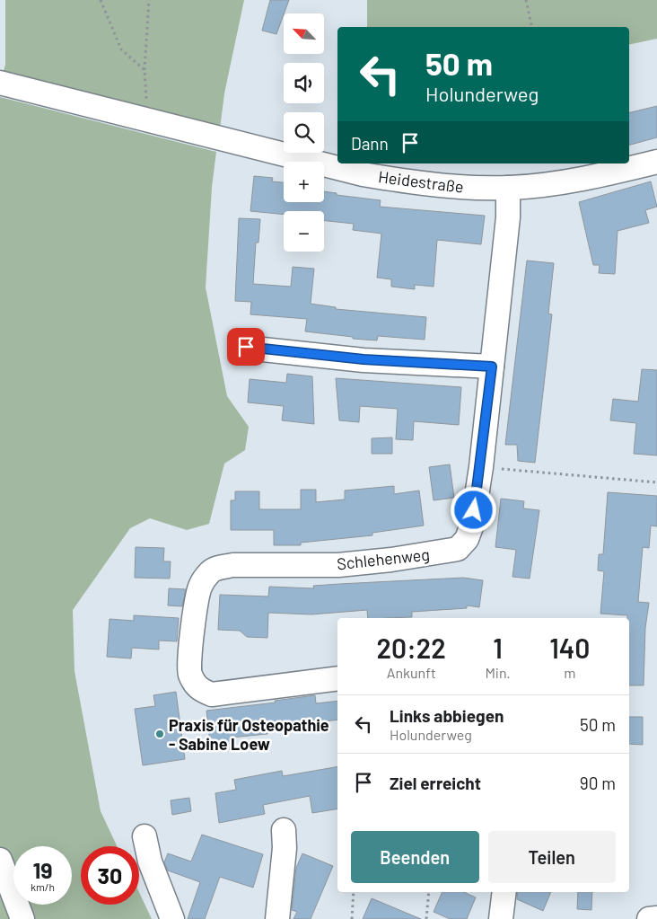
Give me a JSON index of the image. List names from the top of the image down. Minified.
{"streets":{"street":["Heidestraße","Schlehenweg"]},"crossings":[["Heidestraße","Schlehenweg"]],"places":["Praxis für Osteopathie - Sabine Loew"],"north":"top left","page":{"map_buttons":["+","−"],"turn":["50 m","Holunderweg"],"then":"Dann","eta":["20:22","Ankunft","1","Min.","140","m"],"list":[{"name":"Links abbiegen","note":"Holunderweg","value":"50 m"},{"name":"Ziel erreicht","value":"90 m"}],"buttons":["Beenden","Teilen"],"speed":"19 km/h","limit":"30"}}
